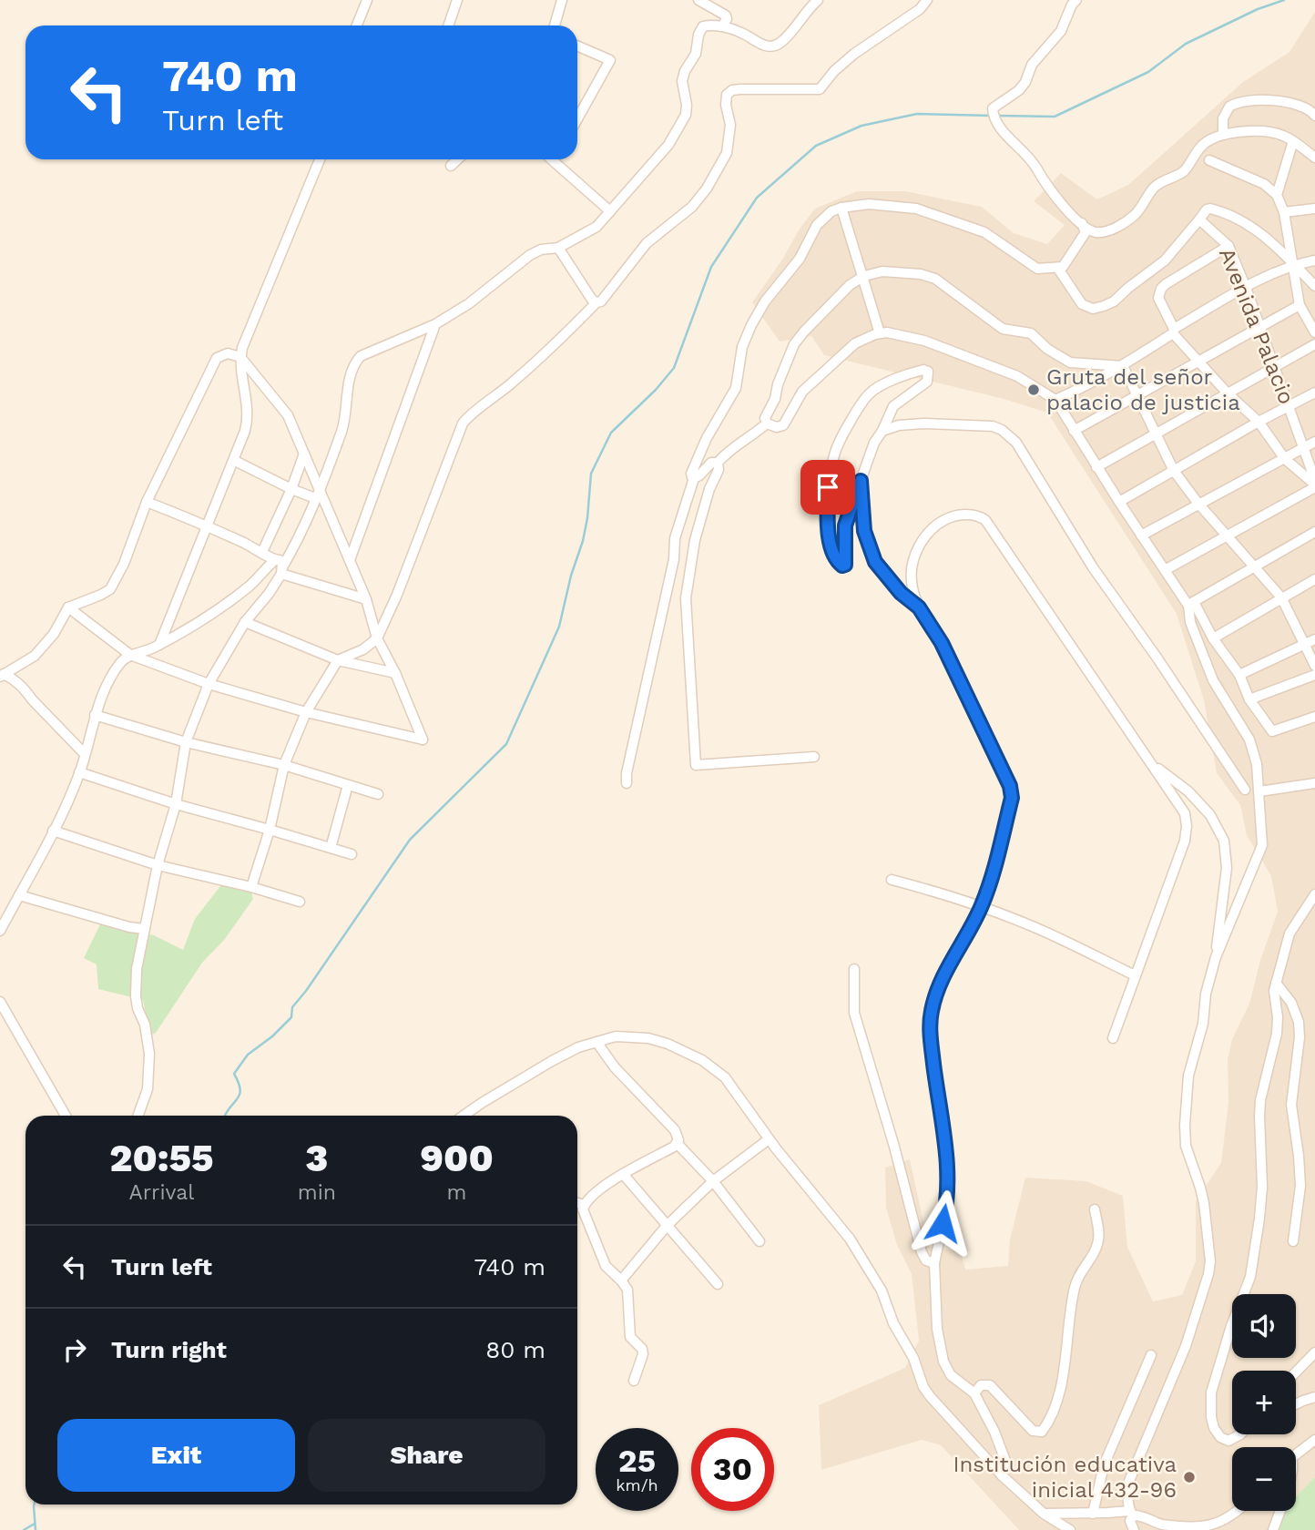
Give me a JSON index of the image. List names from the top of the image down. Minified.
{"streets":{"street":["Avenida Palacio"]},"places":["Gruta del señor palacio de justicia","Institución educativa inicial 432-96"],"page":{"turn":["740 m","Turn left"],"eta":["20:55","Arrival","3","min","900","m"],"list":[{"name":"Turn left","value":"740 m"},{"name":"Turn right","value":"80 m"}],"map_buttons":["+","−"],"buttons":["Exit","Share"],"speed":"25 km/h","limit":"30"}}
